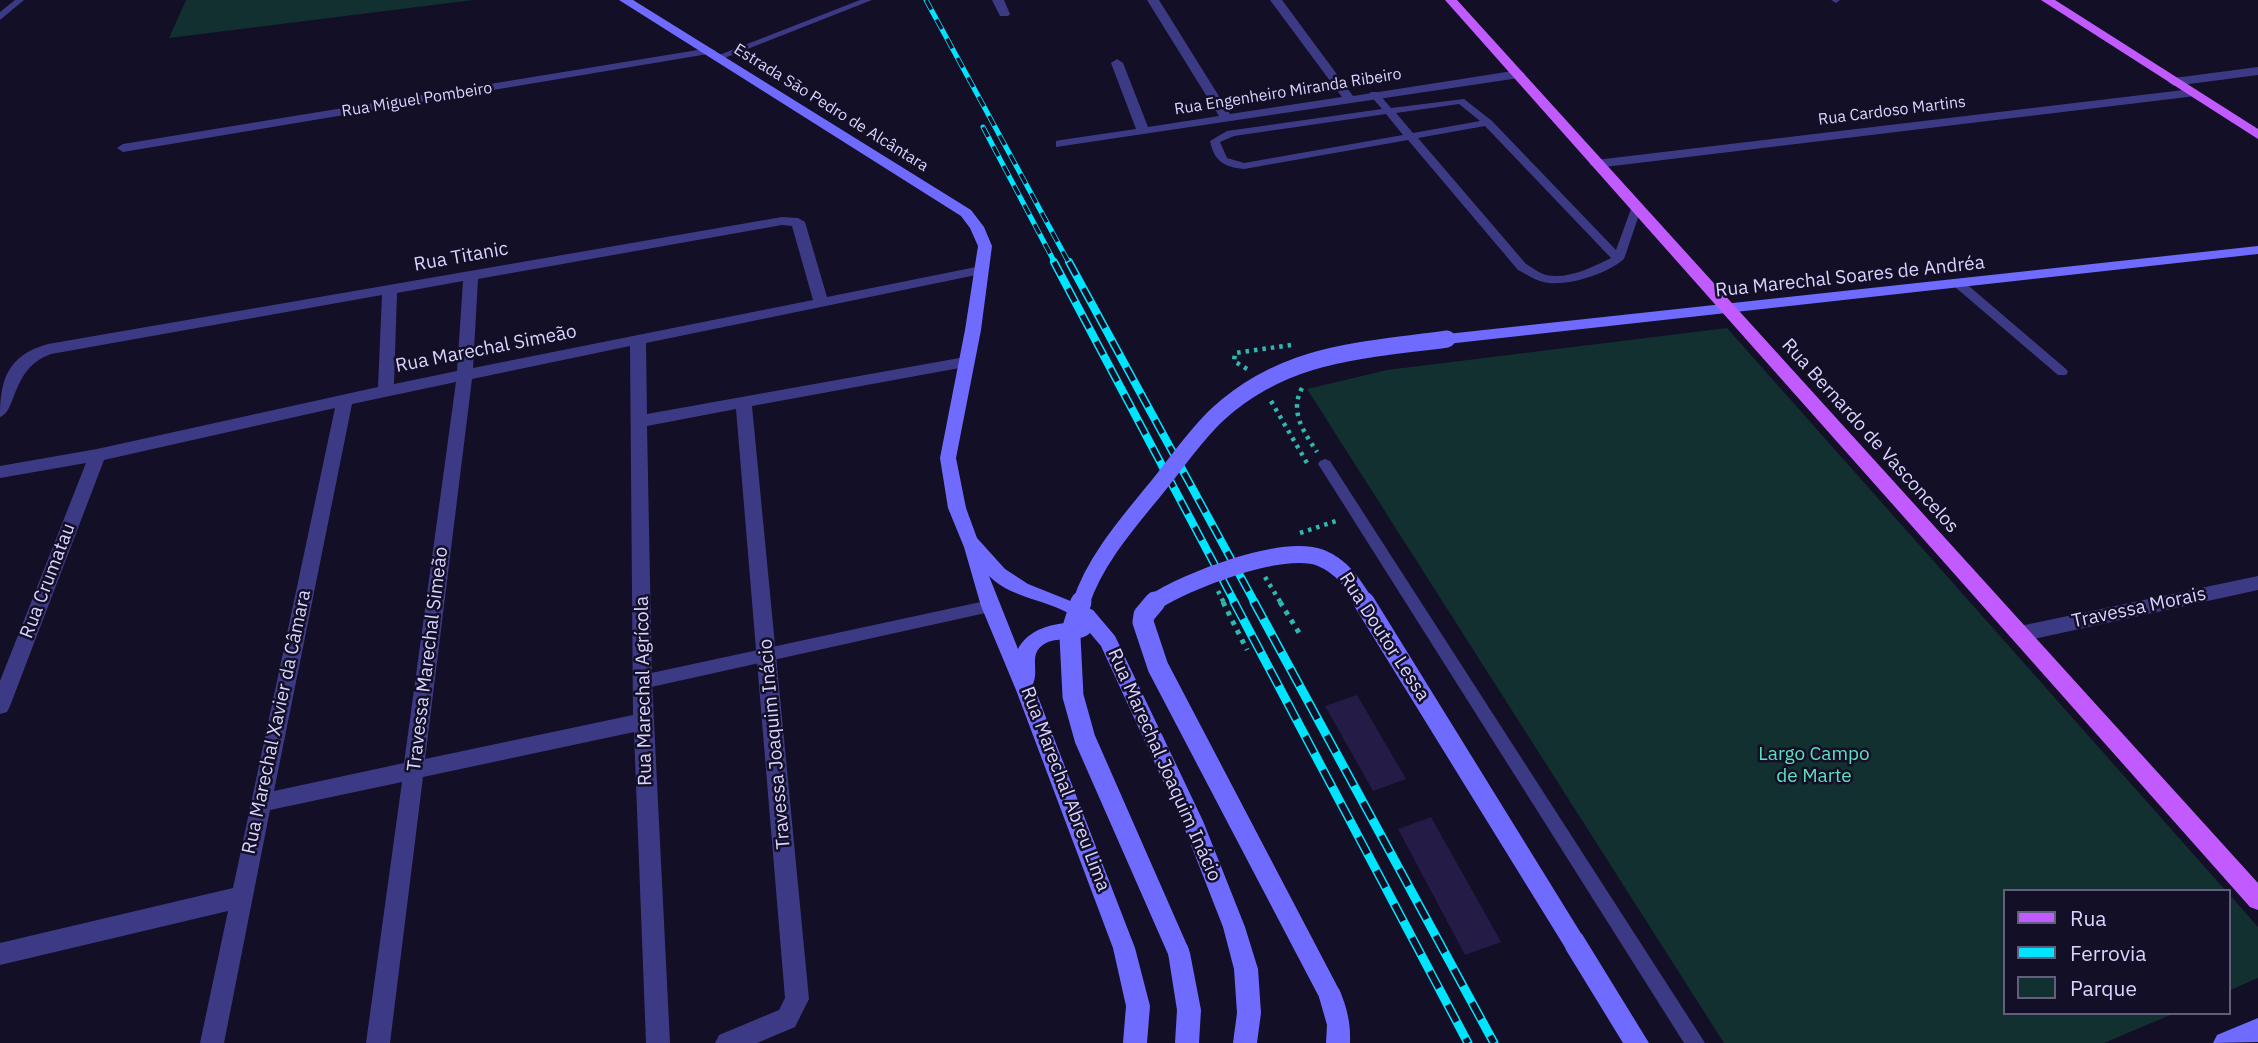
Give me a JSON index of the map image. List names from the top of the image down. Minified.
{"streets":{"main road":["Estrada São Pedro de Alcântara","Rua Marechal Soares de Andréa","Rua Bernardo de Vasconcelos","Rua Doutor Lessa","Rua Marechal Joaquim Inácio","Rua Marechal Abreu Lima"],"street":["Rua Engenheiro Miranda Ribeiro","Rua Miguel Pombeiro","Rua Cardoso Martins","Rua Titanic","Rua Marechal Simeão","Rua Crumatau","Travessa Morais","Travessa Marechal Simeão","Rua Marechal Agrícola","Rua Marechal Xavier da Câmara","Travessa Joaquim Inácio"]},"crossings":[["Rua Engenheiro Miranda Ribeiro","Rua Bernardo de Vasconcelos"],["Rua Miguel Pombeiro","Estrada São Pedro de Alcântara"],["Estrada São Pedro de Alcântara","Rua Marechal Simeão"],["Estrada São Pedro de Alcântara","Rua Marechal Joaquim Inácio"],["Rua Cardoso Martins","Rua Bernardo de Vasconcelos"],["Rua Titanic","Rua Marechal Simeão"],["Rua Titanic","Travessa Marechal Simeão"],["Rua Marechal Soares de Andréa","Rua Bernardo de Vasconcelos"],["Rua Marechal Simeão","Rua Crumatau"],["Rua Marechal Simeão","Travessa Marechal Simeão"],["Rua Marechal Simeão","Rua Marechal Agrícola"],["Rua Marechal Simeão","Rua Marechal Xavier da Câmara"],["Rua Marechal Simeão","Rua Marechal Joaquim Inácio"],["Rua Bernardo de Vasconcelos","Travessa Morais"],["Rua Marechal Joaquim Inácio","Rua Marechal Abreu Lima"]],"parks":["Largo Campo de Marte"],"legend":["Rua","Ferrovia","Parque"]}
